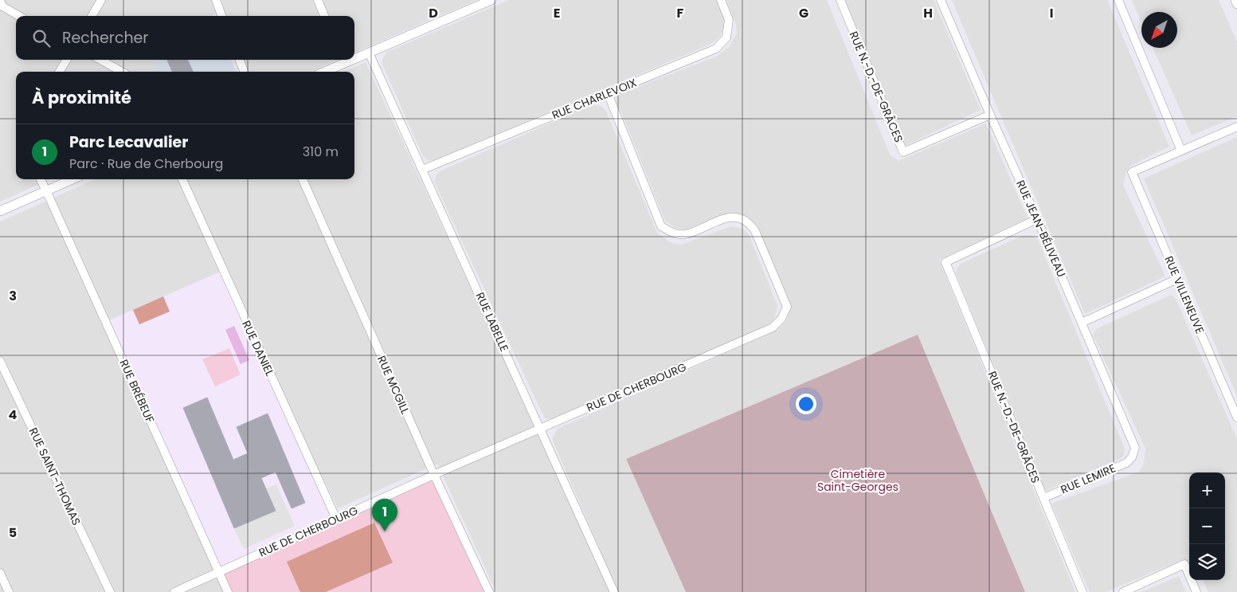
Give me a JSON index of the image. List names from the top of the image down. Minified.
{"streets":{"street":["RUE N.-D.-DE-GRÂCES","RUE CHARLEVOIX","RUE JEAN-BÉLIVEAU","RUE VILLENEUVE","RUE LABELLE","RUE DANIEL","RUE MCGILL","RUE DE CHERBOURG","RUE BRÉBEUF","RUE SAINT-THOMAS","RUE LEMIRE"]},"crossings":[["RUE N.-D.-DE-GRÂCES","RUE JEAN-BÉLIVEAU"],["RUE N.-D.-DE-GRÂCES","RUE LEMIRE"],["RUE CHARLEVOIX","RUE LABELLE"],["RUE CHARLEVOIX","RUE DE CHERBOURG"],["RUE JEAN-BÉLIVEAU","RUE LEMIRE"],["RUE LABELLE","RUE DE CHERBOURG"],["RUE DANIEL","RUE DE CHERBOURG"],["RUE MCGILL","RUE DE CHERBOURG"],["RUE DE CHERBOURG","RUE BRÉBEUF"]],"parks":["Cimetière Saint-Georges"],"north":"bottom left","page":{"search":"Rechercher","heading":"À proximité","list":[{"mark":"1","name":"Parc Lecavalier","note":"Parc · Rue de Cherbourg","value":"310 m"}],"map_buttons":["+","−"],"pins":"1"},"grid":{"columns":["D","E","F","G","H","I"],"rows":["3","4","5"]}}
